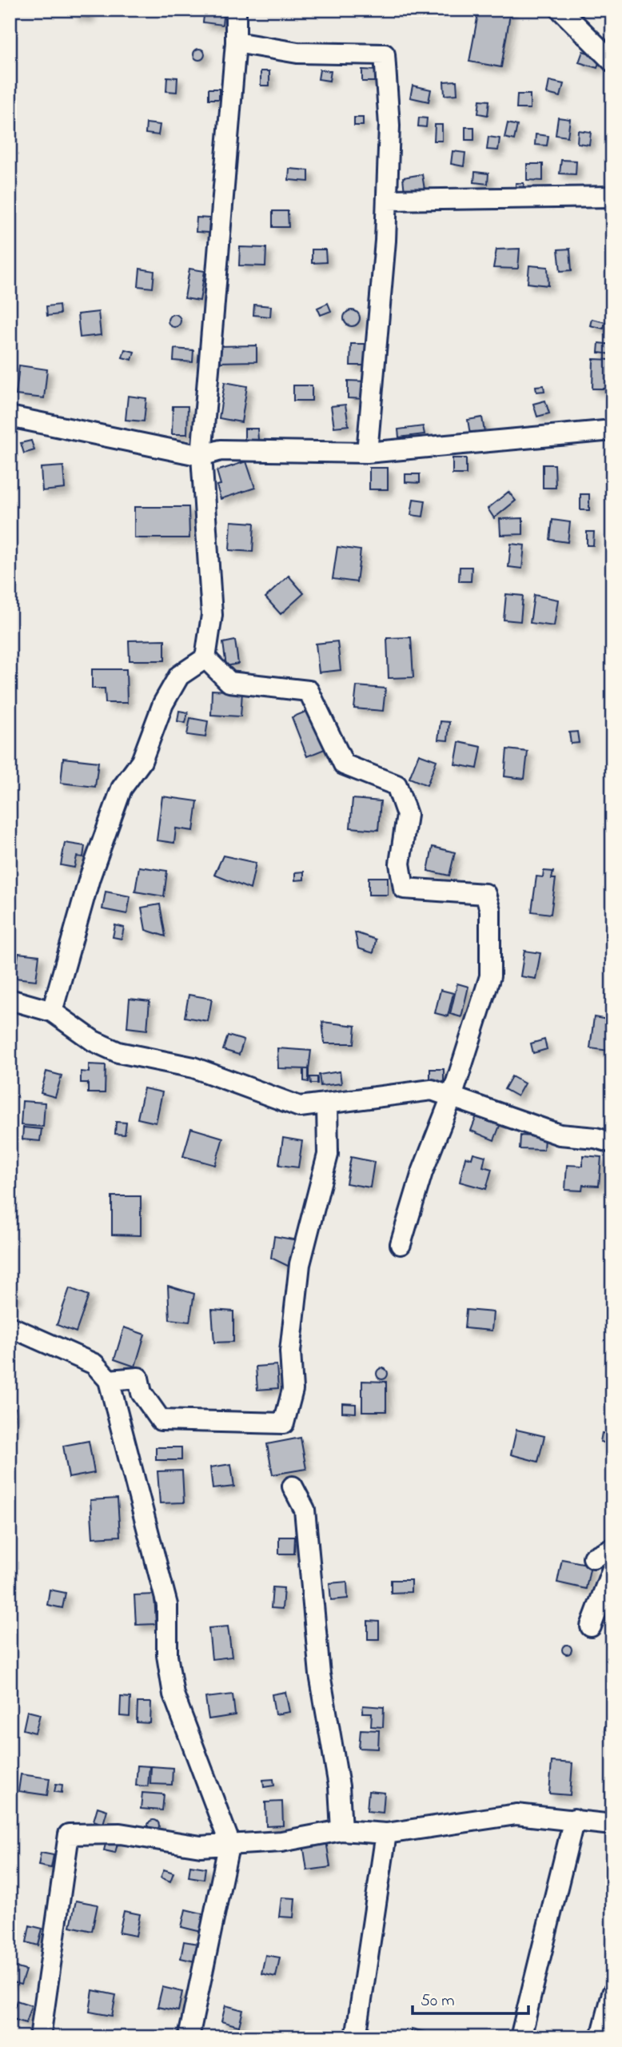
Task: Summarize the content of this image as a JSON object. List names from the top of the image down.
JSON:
{
  "scale_bar": "50 m"
}
